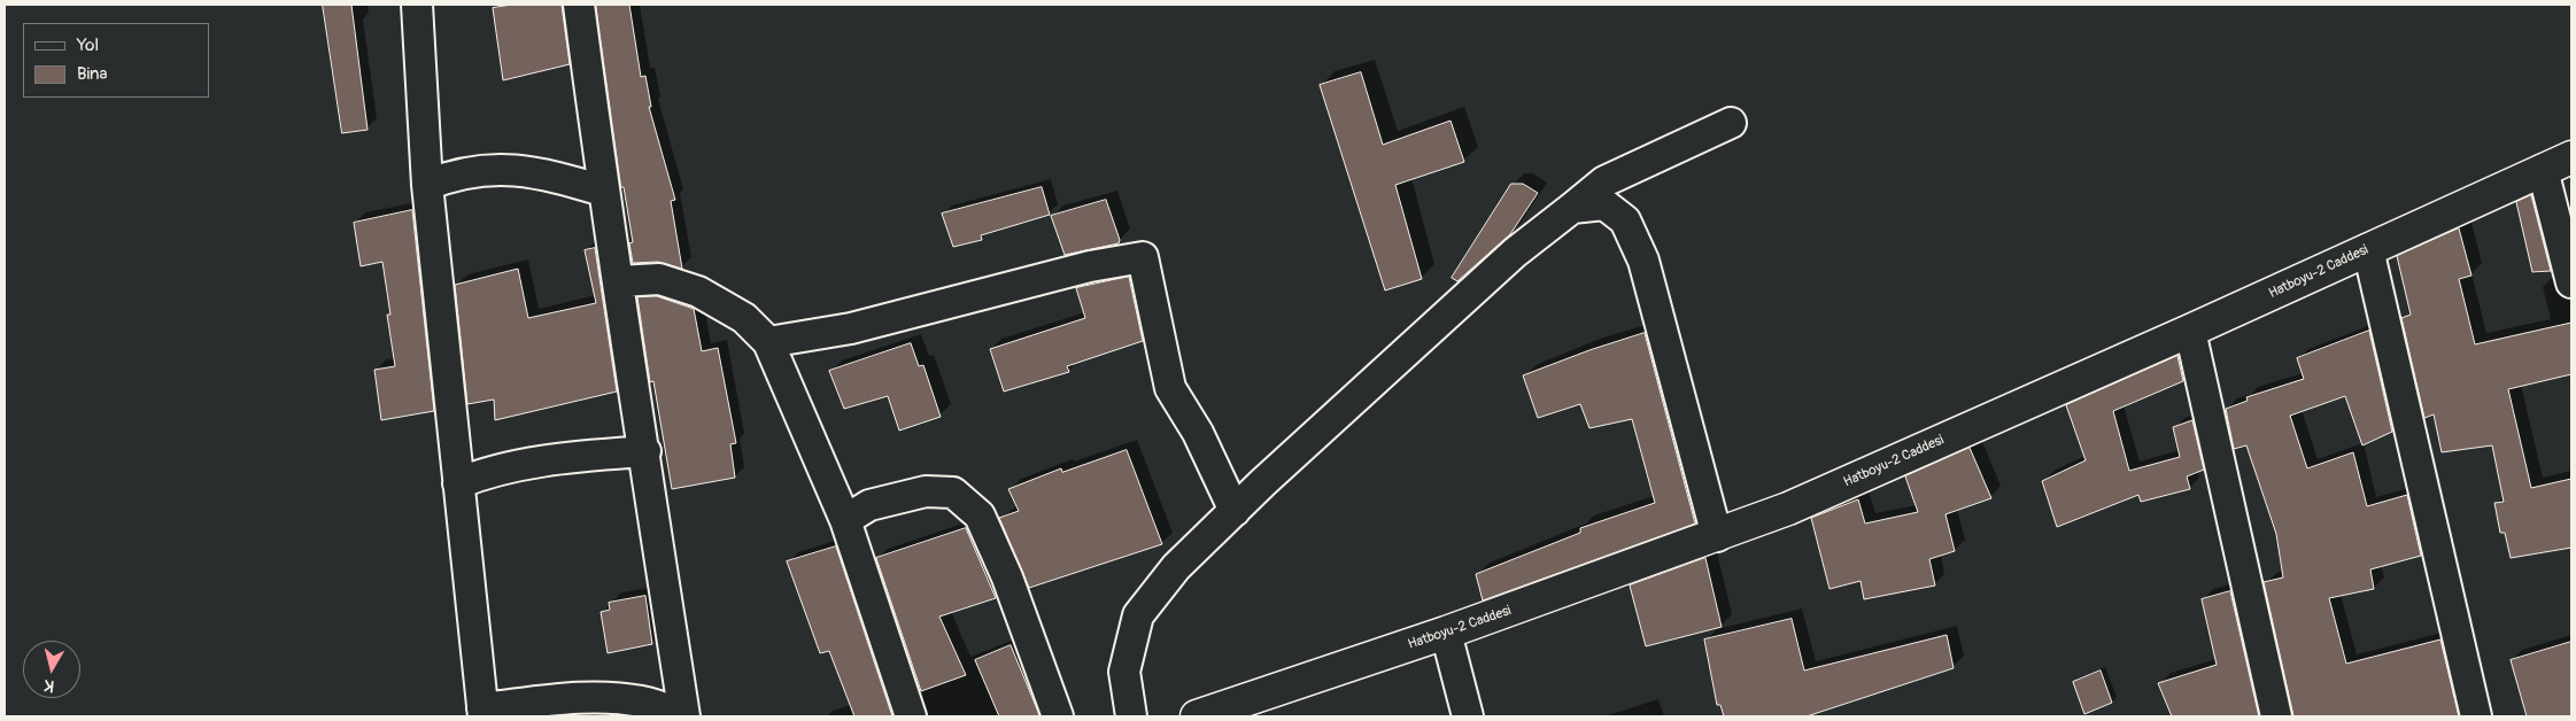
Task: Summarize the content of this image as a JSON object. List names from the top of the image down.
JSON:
{
  "streets": {
    "main road": ["Hatboyu-2 Caddesi"]
  },
  "legend": ["Yol", "Bina"],
  "north": "bottom"
}
